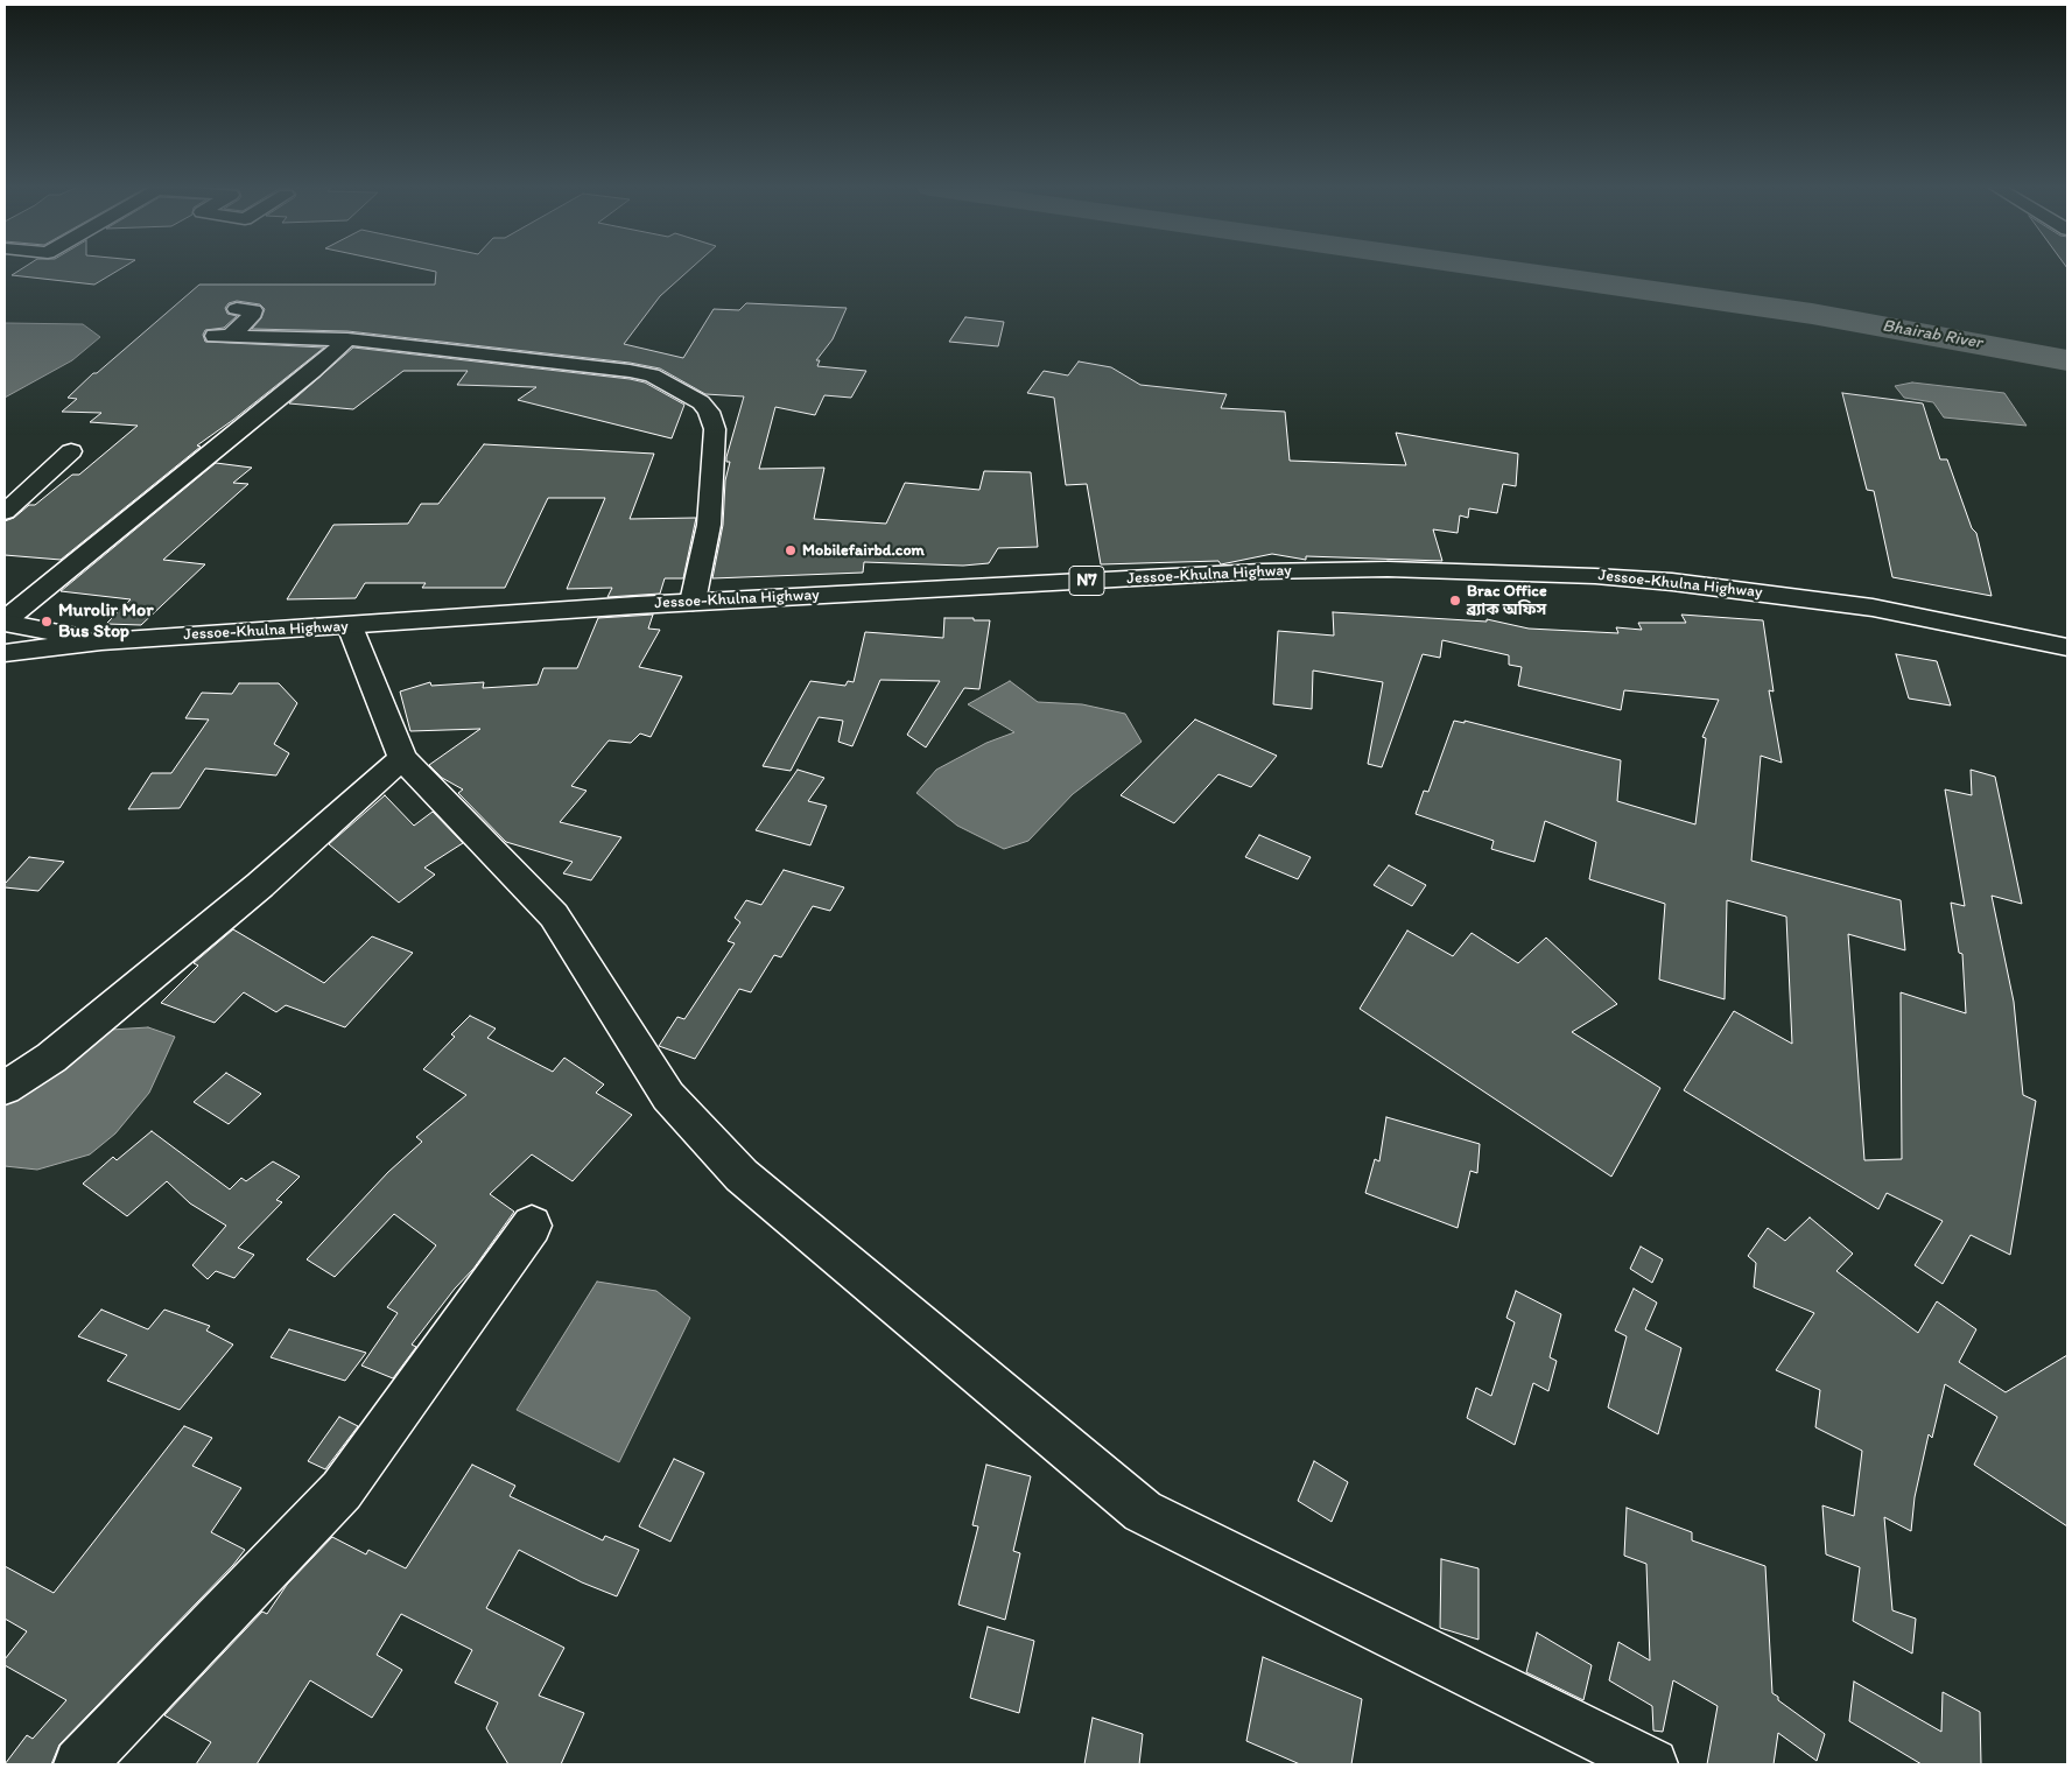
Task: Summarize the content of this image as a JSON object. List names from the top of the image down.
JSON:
{
  "streets": {
    "main road": ["Jessoe-Khulna Highway", "N7"]
  },
  "crossings": [
    ["Jessoe-Khulna Highway", "N7"]
  ],
  "water": ["Bhairab River"],
  "places": ["Mobilefairbd.com", "Brac Office ব্র্যাক অফিস", "Murolir Mor Bus Stop"]
}
